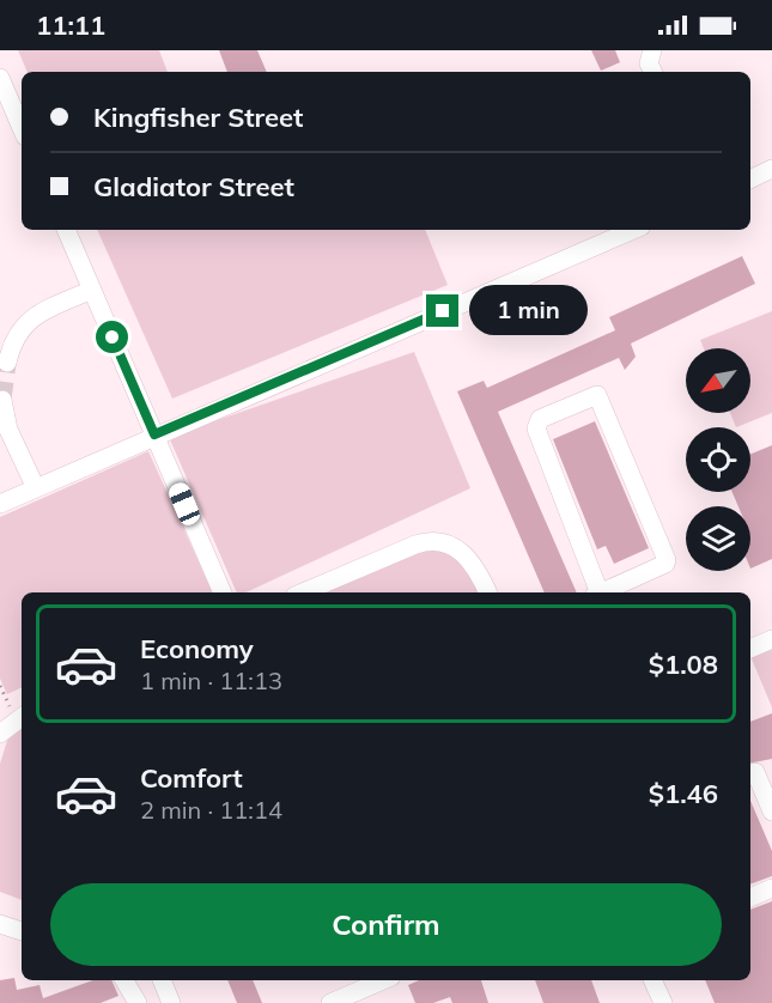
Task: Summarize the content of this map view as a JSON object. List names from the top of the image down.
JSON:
{
  "north": "bottom left",
  "page": {
    "status": "11:11",
    "banner": ["Kingfisher Street", "Gladiator Street"],
    "bubble": "1 min",
    "list": [
      {
        "name": "Economy",
        "note": "1 min · 11:13",
        "value": "$1.08"
      },
      {
        "name": "Comfort",
        "note": "2 min · 11:14",
        "value": "$1.46"
      }
    ],
    "buttons": "Confirm"
  }
}
